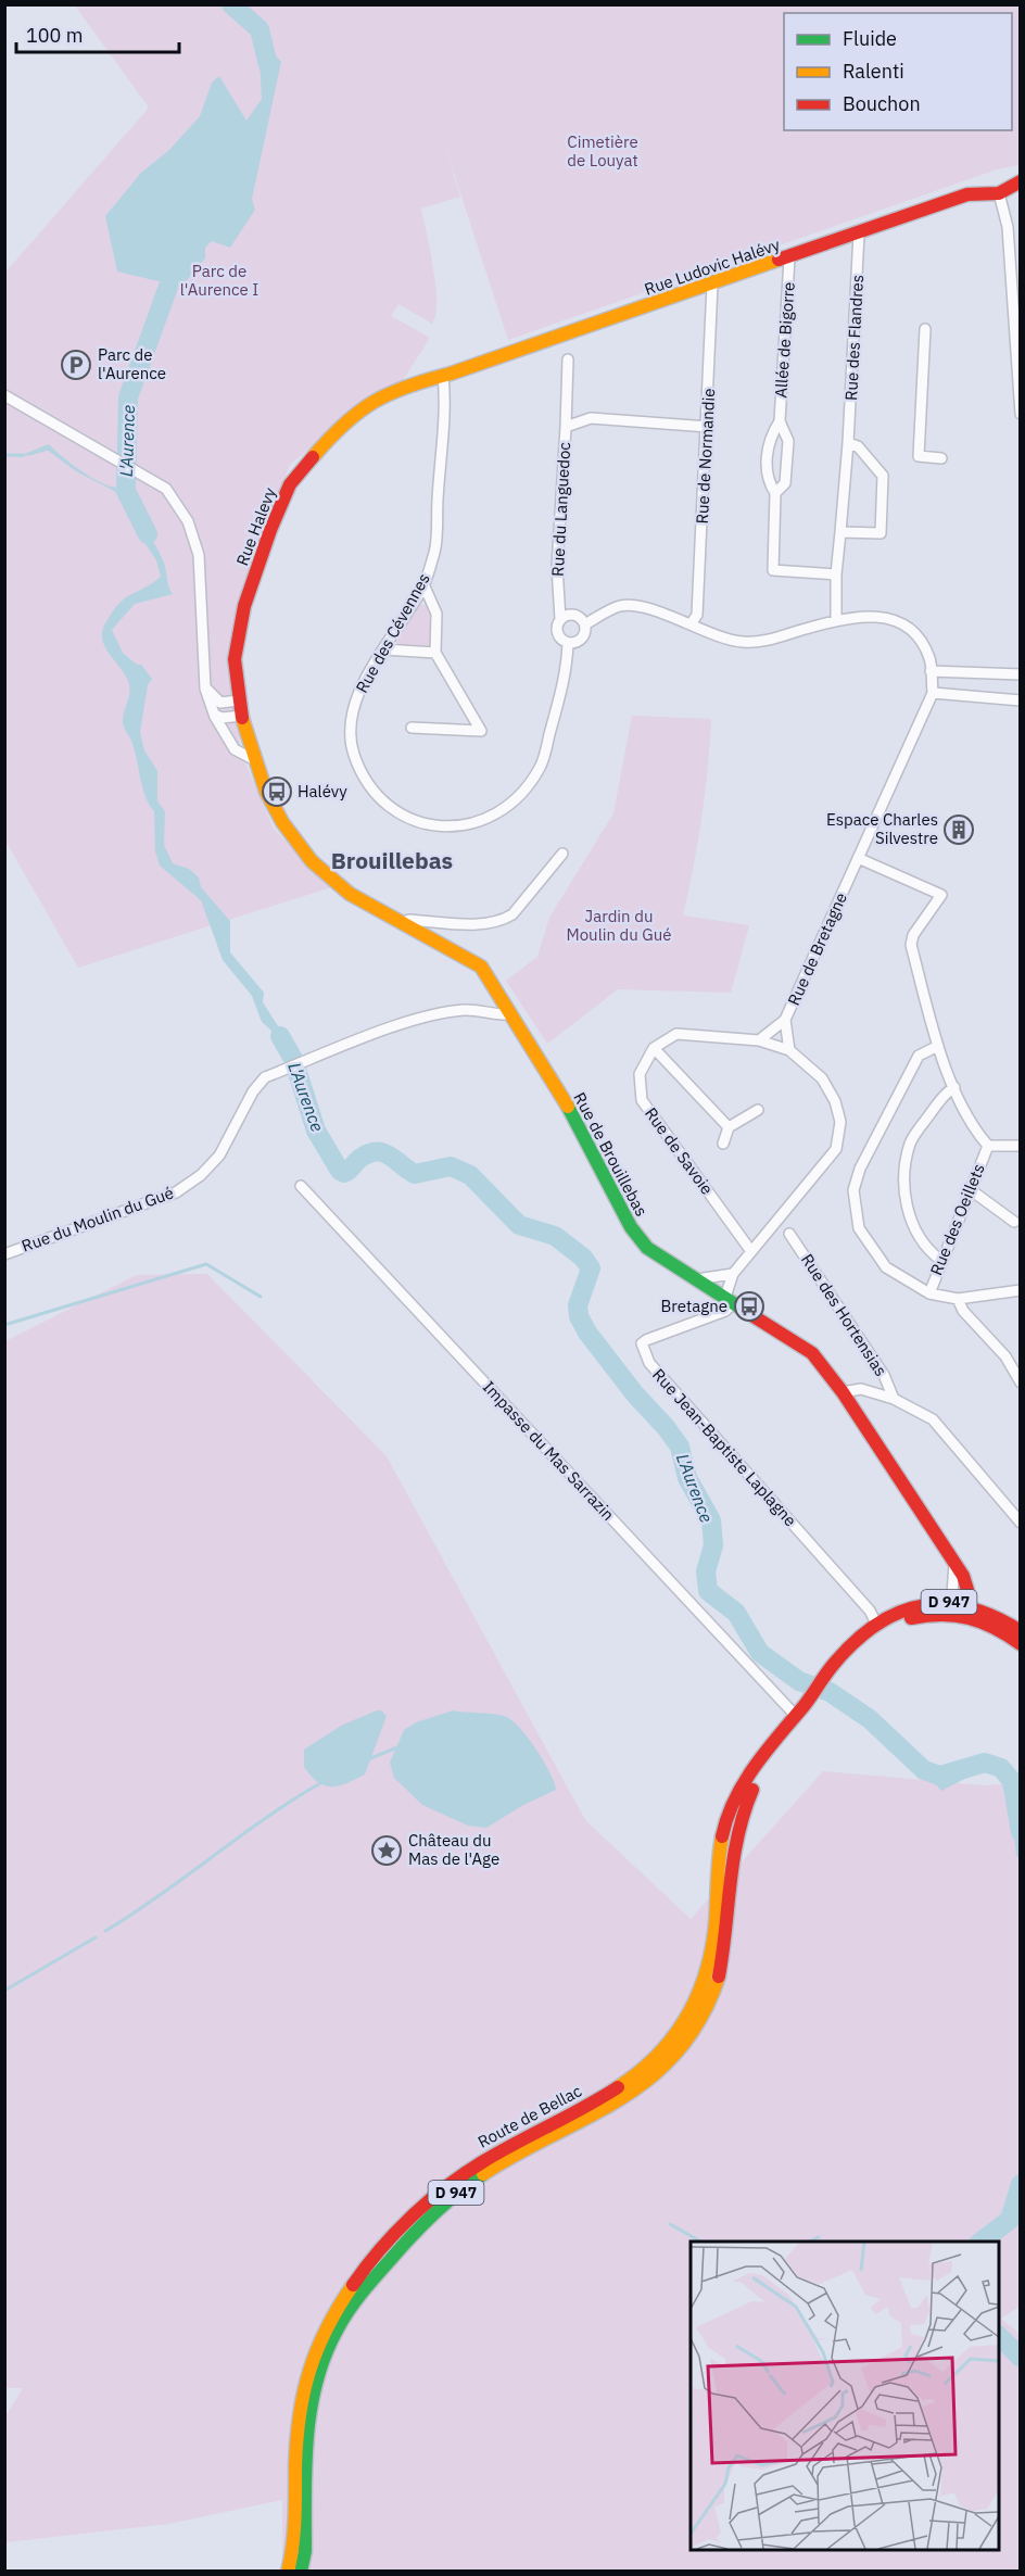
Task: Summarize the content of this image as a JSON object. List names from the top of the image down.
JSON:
{
  "streets": {
    "street": [
      "Rue Ludovic Halévy",
      "Rue des Flandres",
      "Allée de Bigorre",
      "Rue de Normandie",
      "Rue du Languedoc",
      "Rue Halevy",
      "Rue des Cévennes",
      "Rue de Bretagne",
      "Rue de Savoie",
      "Rue de Brouillebas",
      "Rue du Moulin du Gué",
      "Rue des Oeillets",
      "Rue des Hortensias",
      "Rue Jean-Baptiste Laplagne",
      "Impasse du Mas Sarrazin",
      "D 947",
      "Route de Bellac"
    ]
  },
  "crossings": [
    ["Rue Ludovic Halévy", "Rue des Flandres"],
    ["Rue Ludovic Halévy", "Allée de Bigorre"],
    ["Rue Ludovic Halévy", "Rue de Normandie"],
    ["Rue Ludovic Halévy", "Rue Halevy"],
    ["Rue Ludovic Halévy", "Rue des Cévennes"],
    ["Rue de Normandie", "Rue du Languedoc"],
    ["Rue du Languedoc", "Rue des Cévennes"],
    ["Rue Halevy", "Rue de Brouillebas"],
    ["Rue de Brouillebas", "Rue du Moulin du Gué"],
    ["Rue de Brouillebas", "Rue Jean-Baptiste Laplagne"],
    ["Rue de Brouillebas", "D 947"],
    ["Rue Jean-Baptiste Laplagne", "D 947"],
    ["Rue Jean-Baptiste Laplagne", "Route de Bellac"],
    ["Impasse du Mas Sarrazin", "Route de Bellac"],
    ["D 947", "Route de Bellac"]
  ],
  "districts": ["Brouillebas"],
  "water": ["L'Aurence"],
  "parks": ["Cimetière de Louyat", "Parc de l'Aurence I", "Jardin du Moulin du Gué"],
  "places": {
    "parking": ["Parc de l'Aurence"],
    "bus stop": ["Halévy", "Bretagne"],
    "building": ["Espace Charles Silvestre"],
    "place": ["Château du Mas de l'Age"]
  },
  "legend": ["Fluide", "Ralenti", "Bouchon"],
  "scale_bar": "100 m"
}
